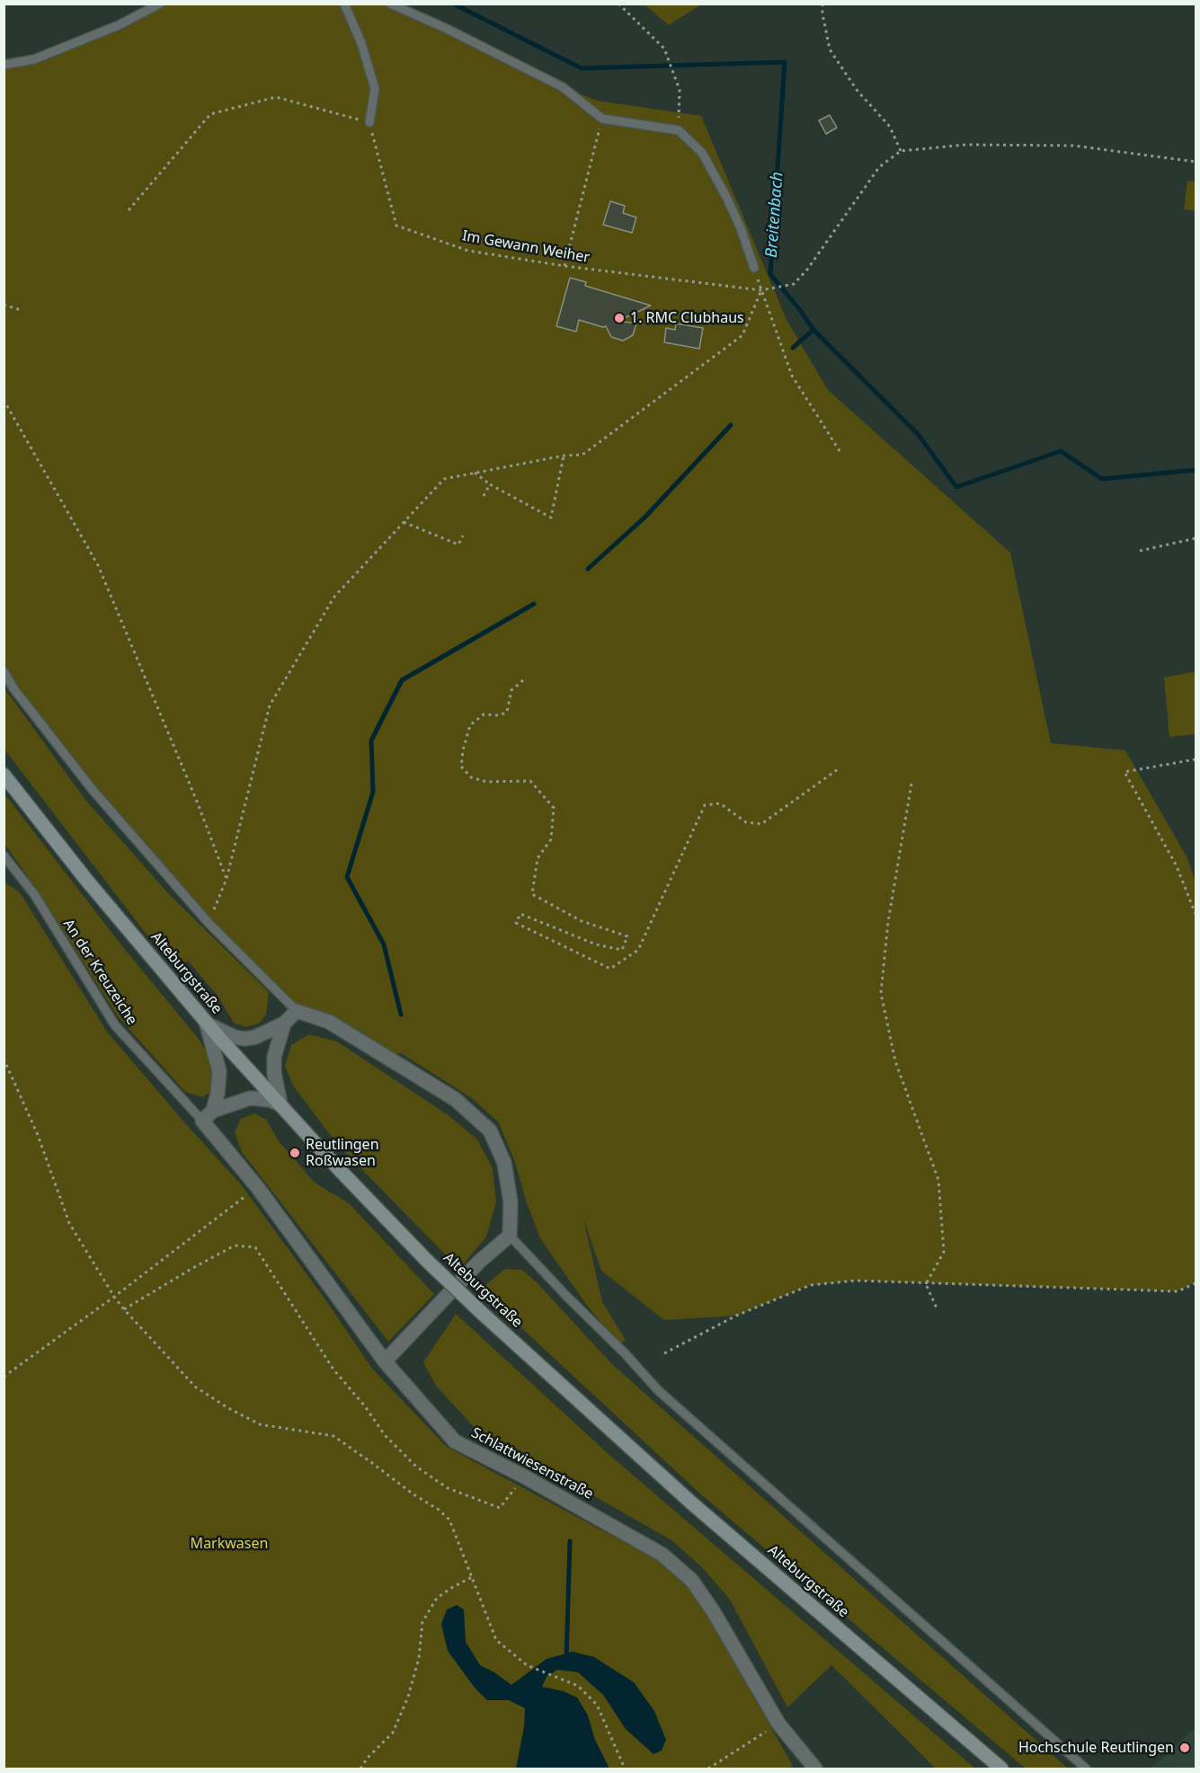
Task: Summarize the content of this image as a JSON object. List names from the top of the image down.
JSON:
{
  "streets": {
    "main road": ["Alteburgstraße"],
    "street": ["Schlattwiesenstraße"],
    "lane": ["An der Kreuzeiche"],
    "path": ["Im Gewann Weiher"]
  },
  "crossings": [
    ["An der Kreuzeiche", "Schlattwiesenstraße"]
  ],
  "water": ["Breitenbach"],
  "parks": ["Markwasen"],
  "places": ["1. RMC Clubhaus", "Reutlingen Roßwasen", "Hochschule Reutlingen"]
}
